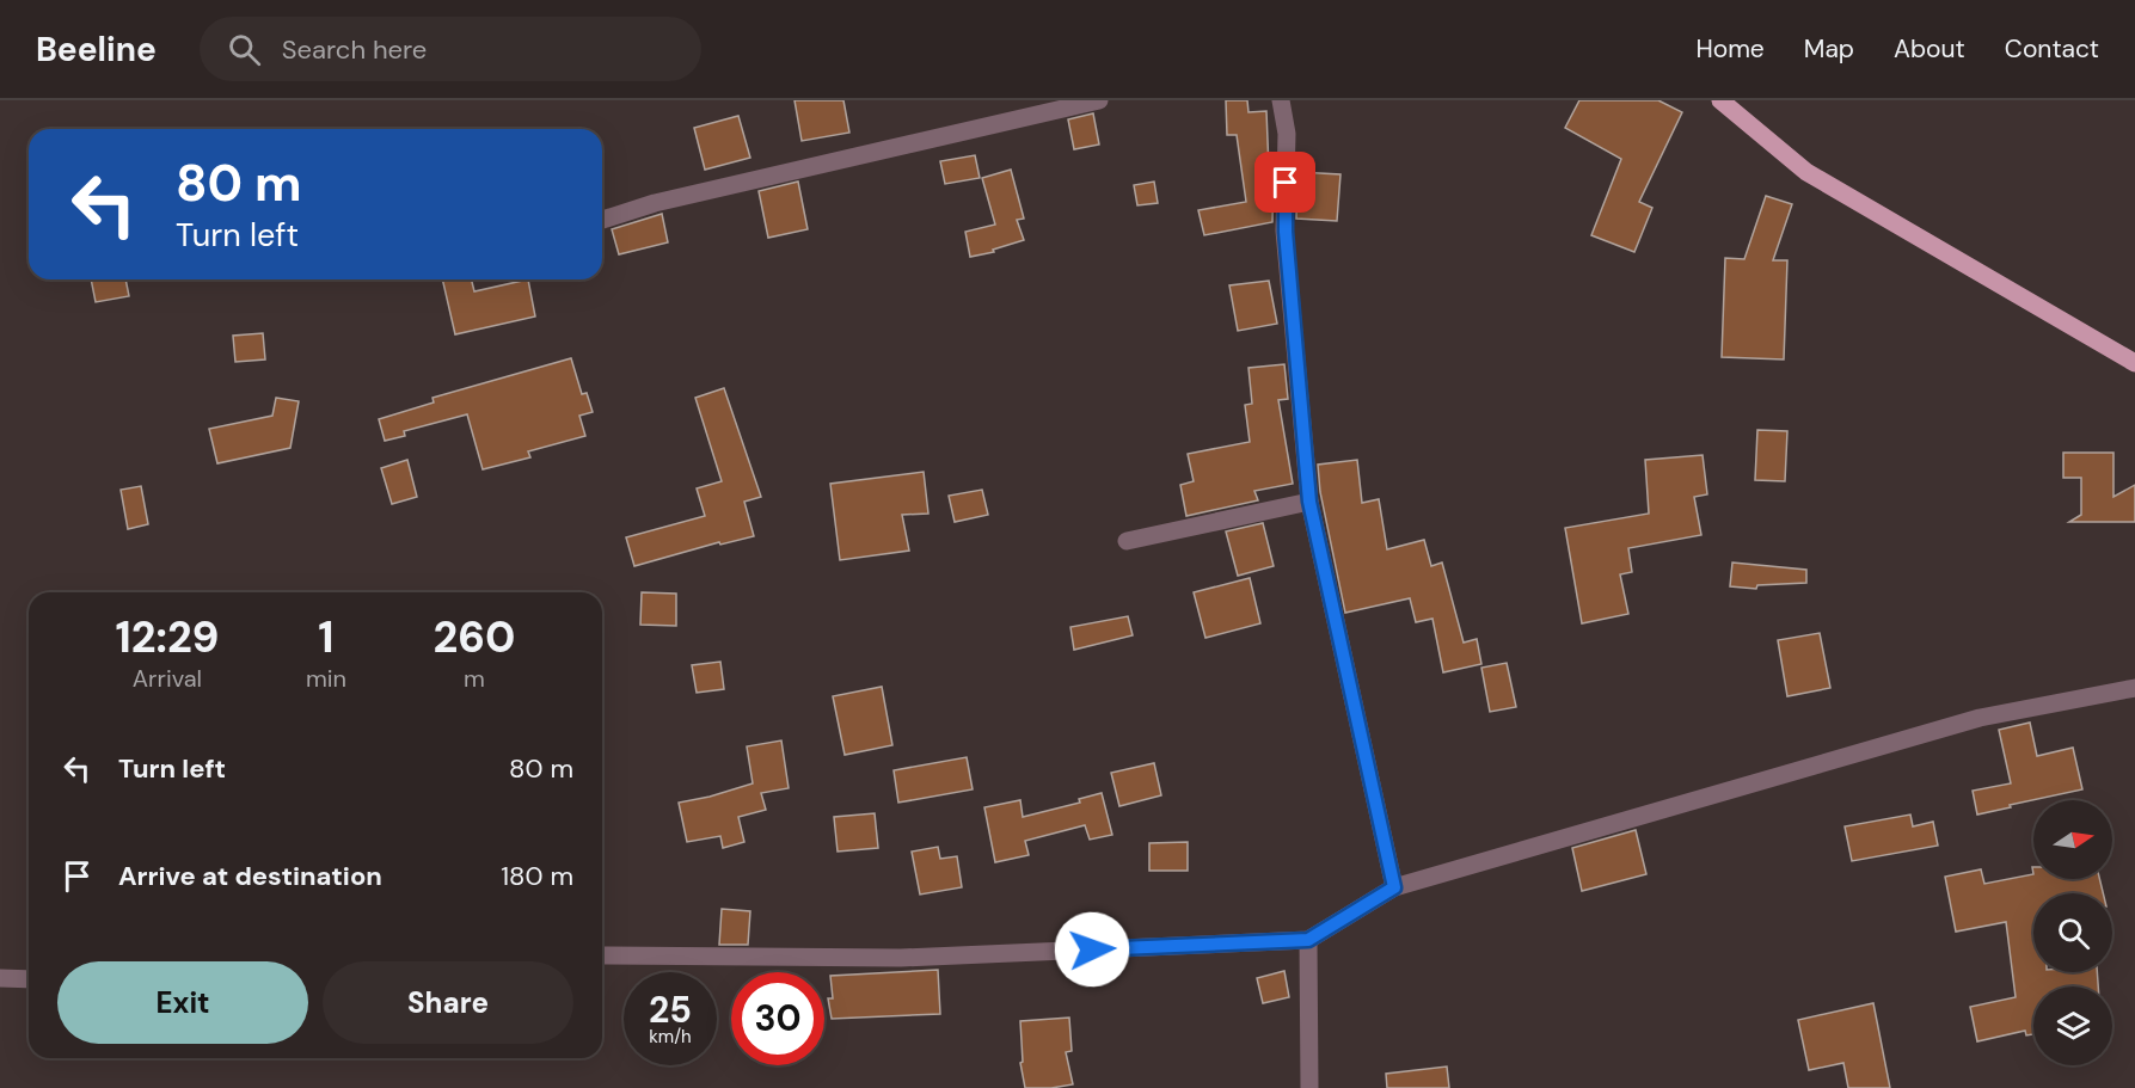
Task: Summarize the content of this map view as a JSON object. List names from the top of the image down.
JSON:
{
  "north": "right",
  "page": {
    "header": "Beeline",
    "search": "Search here",
    "nav": [
      "Home",
      "Map",
      "About",
      "Contact"
    ],
    "turn": ["80 m", "Turn left"],
    "eta": [
      "12:29",
      "Arrival",
      "1",
      "min",
      "260",
      "m"
    ],
    "list": [
      {
        "name": "Turn left",
        "value": "80 m"
      },
      {
        "name": "Arrive at destination",
        "value": "180 m"
      }
    ],
    "buttons": ["Exit", "Share"],
    "speed": "25 km/h",
    "limit": "30"
  }
}
